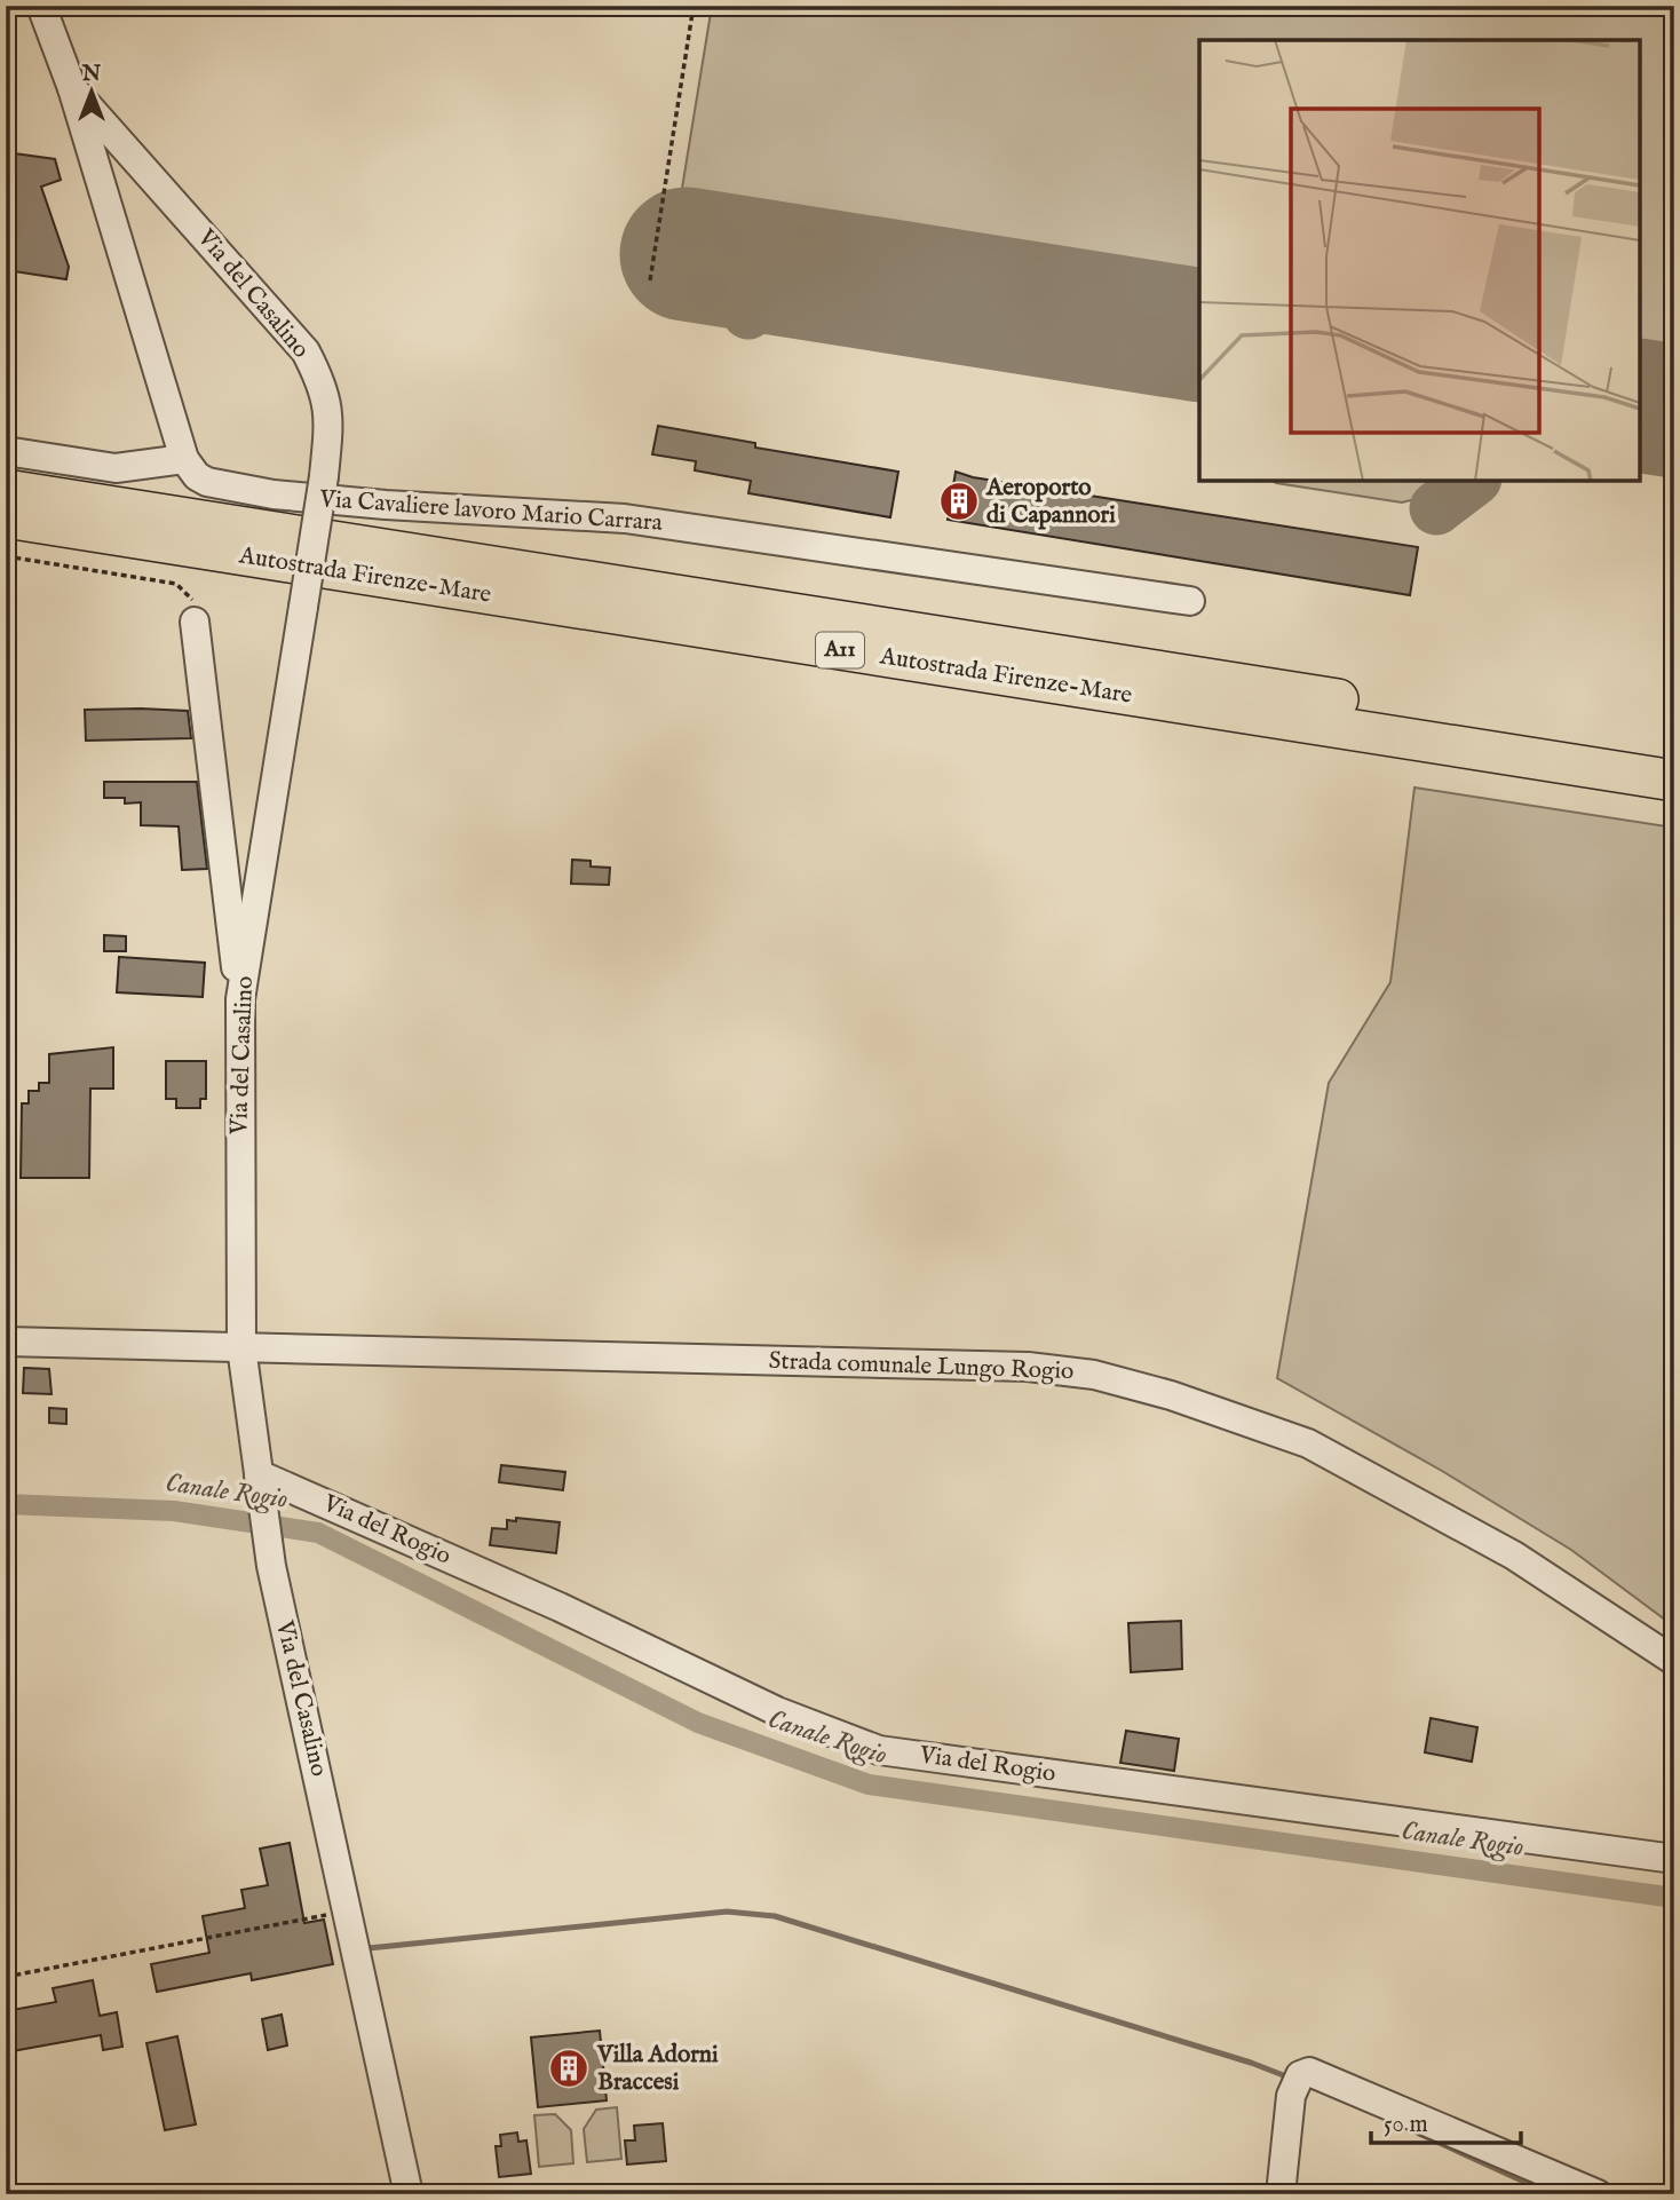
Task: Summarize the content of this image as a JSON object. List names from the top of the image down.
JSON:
{
  "streets": {
    "highway": ["Autostrada Firenze-Mare", "A11"],
    "street": [
      "Via del Casalino",
      "Via Cavaliere lavoro Mario Carrara",
      "Strada comunale Lungo Rogio",
      "Via del Rogio"
    ]
  },
  "crossings": [
    ["Via del Casalino", "Strada comunale Lungo Rogio"],
    ["Via del Casalino", "Via del Rogio"]
  ],
  "water": ["Canale Rogio"],
  "places": {
    "building": ["Aeroporto di Capannori", "Villa Adorni Braccesi"]
  },
  "scale_bar": "50 m",
  "north": "top"
}
